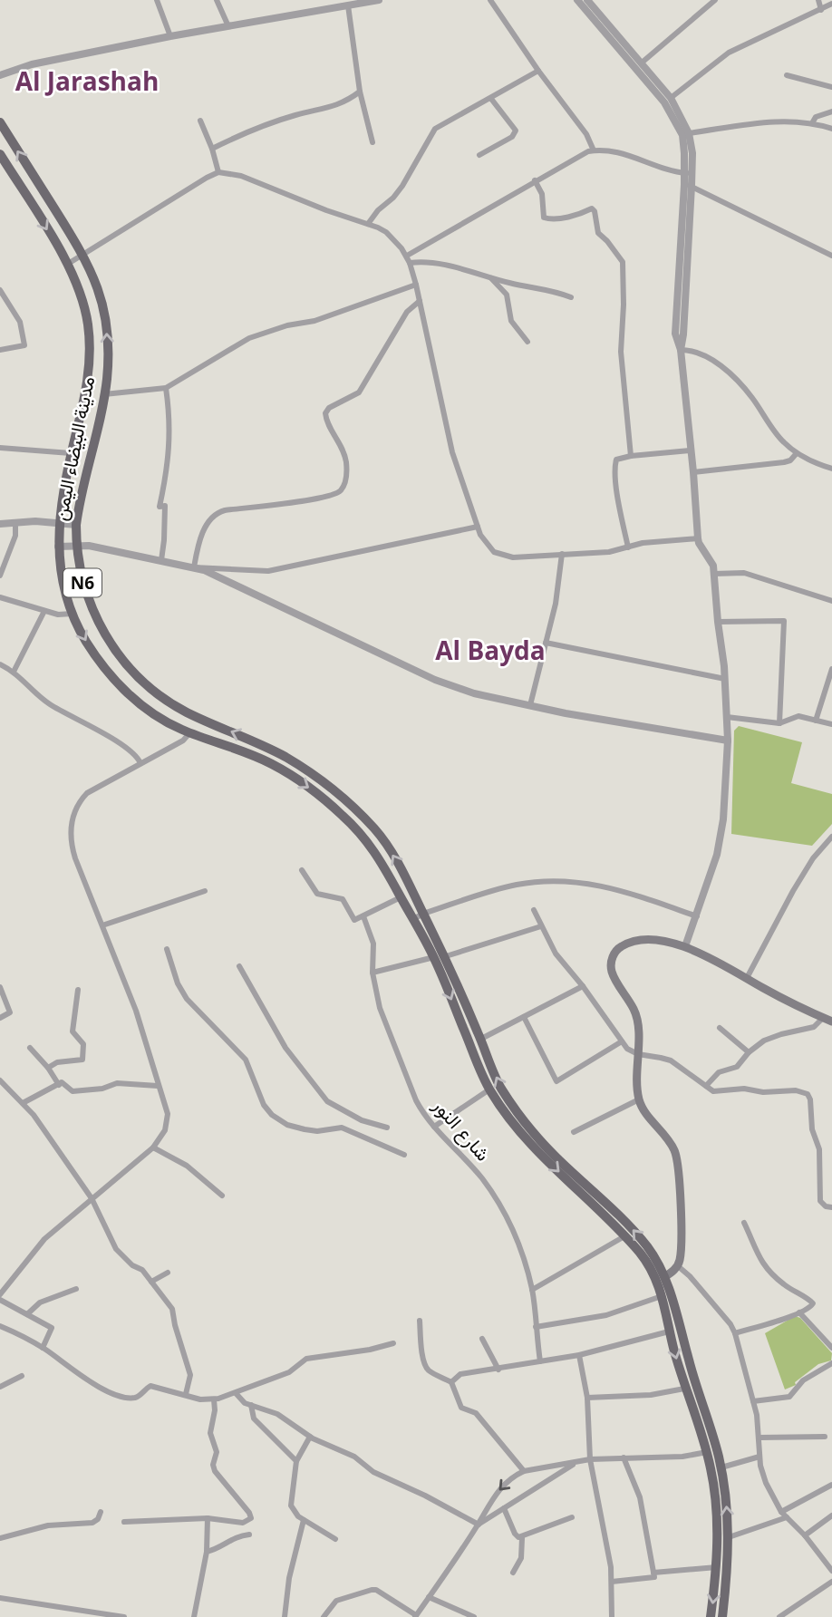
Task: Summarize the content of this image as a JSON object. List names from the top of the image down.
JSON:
{
  "streets": {
    "main road": ["مدينة البيضاء اليمن", "N6"],
    "street": ["شارع النور"]
  },
  "districts": ["Al Jarashah", "Al Bayda"]
}
